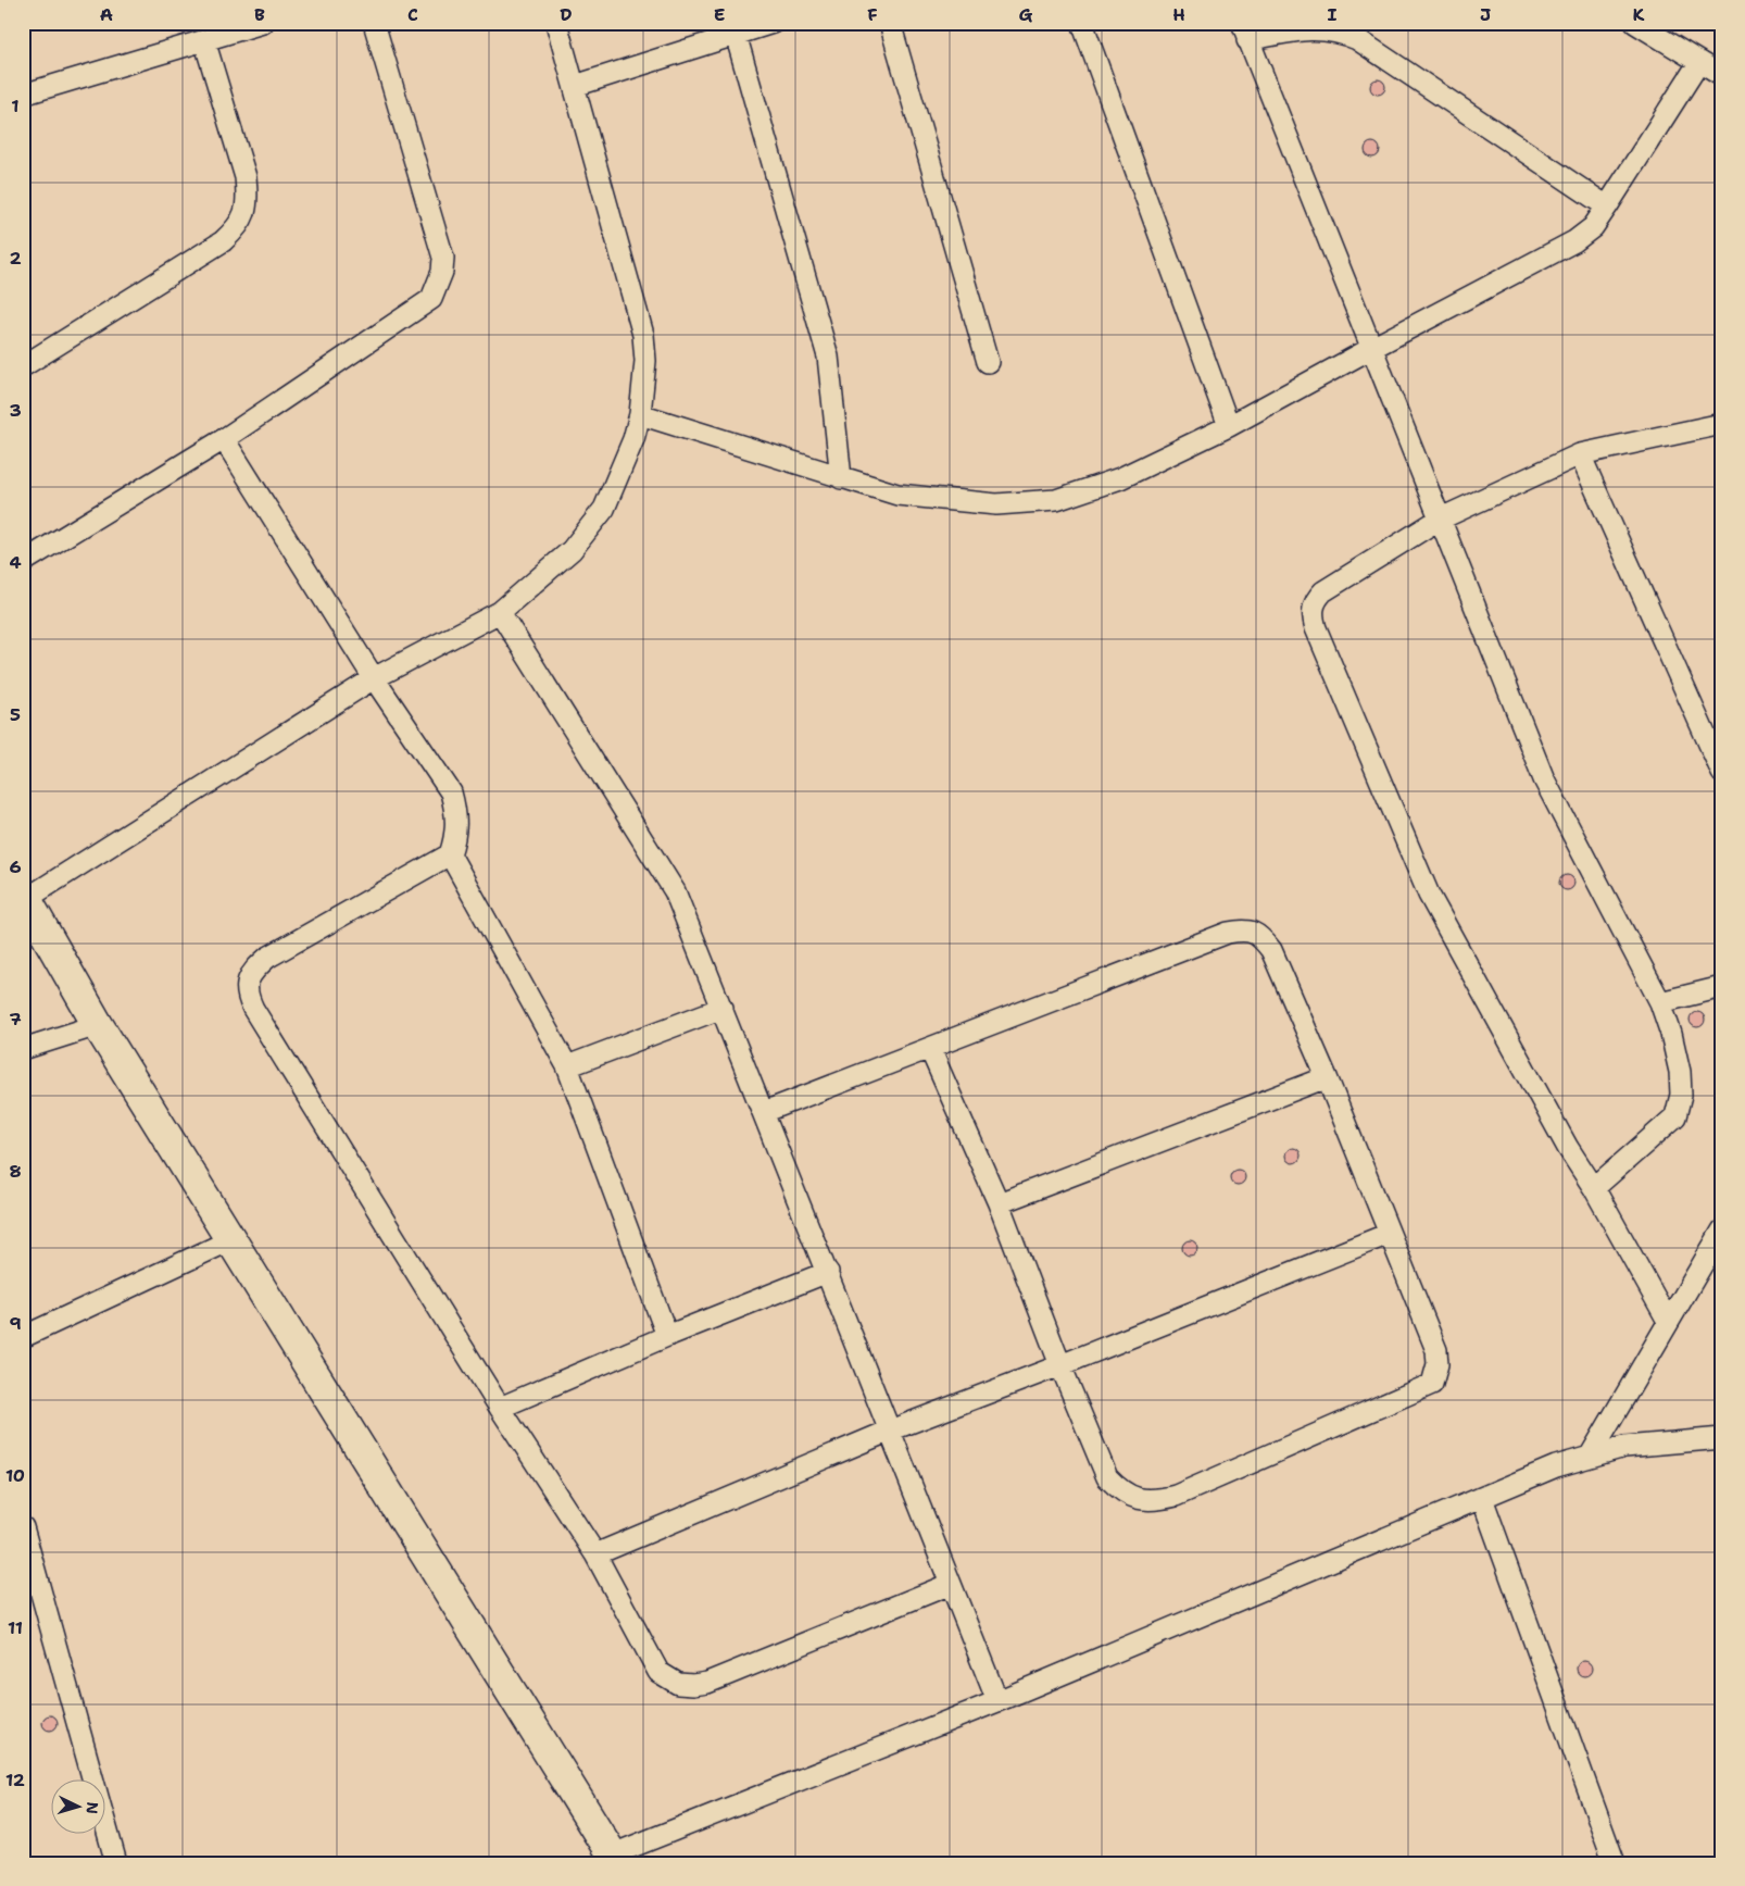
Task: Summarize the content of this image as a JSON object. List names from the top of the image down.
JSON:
{
  "north": "right",
  "grid": {
    "columns": [
      "A",
      "B",
      "C",
      "D",
      "E",
      "F",
      "G",
      "H",
      "I",
      "J",
      "K"
    ],
    "rows": [
      "1",
      "2",
      "3",
      "4",
      "5",
      "6",
      "7",
      "8",
      "9",
      "10",
      "11",
      "12"
    ]
  }
}
